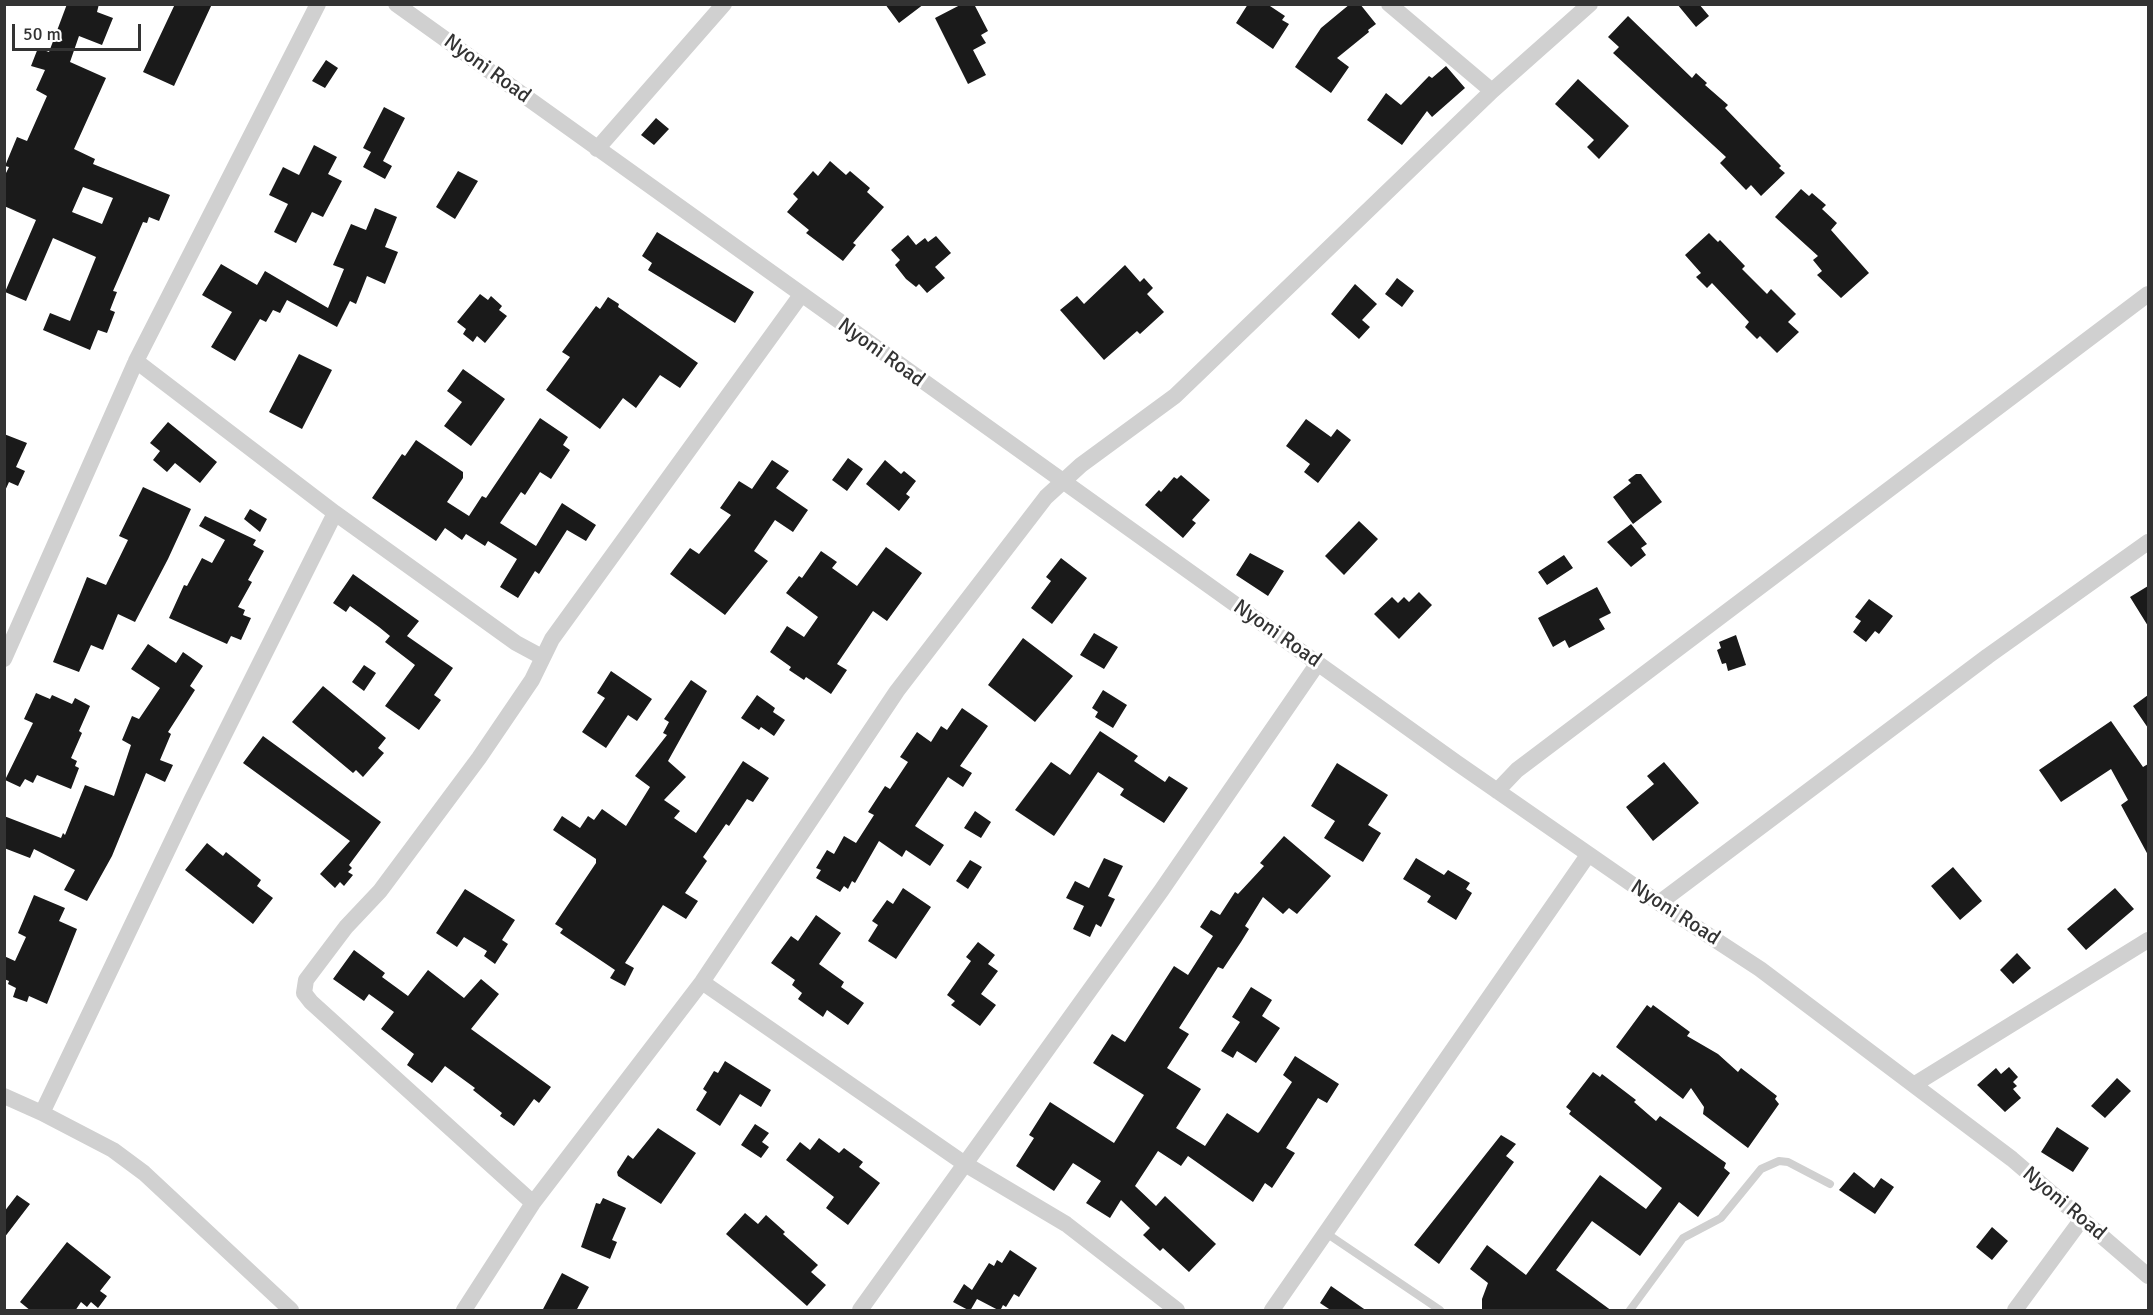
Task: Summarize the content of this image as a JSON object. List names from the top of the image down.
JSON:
{
  "streets": {
    "street": ["Nyoni Road"]
  },
  "scale_bar": "50 m"
}
